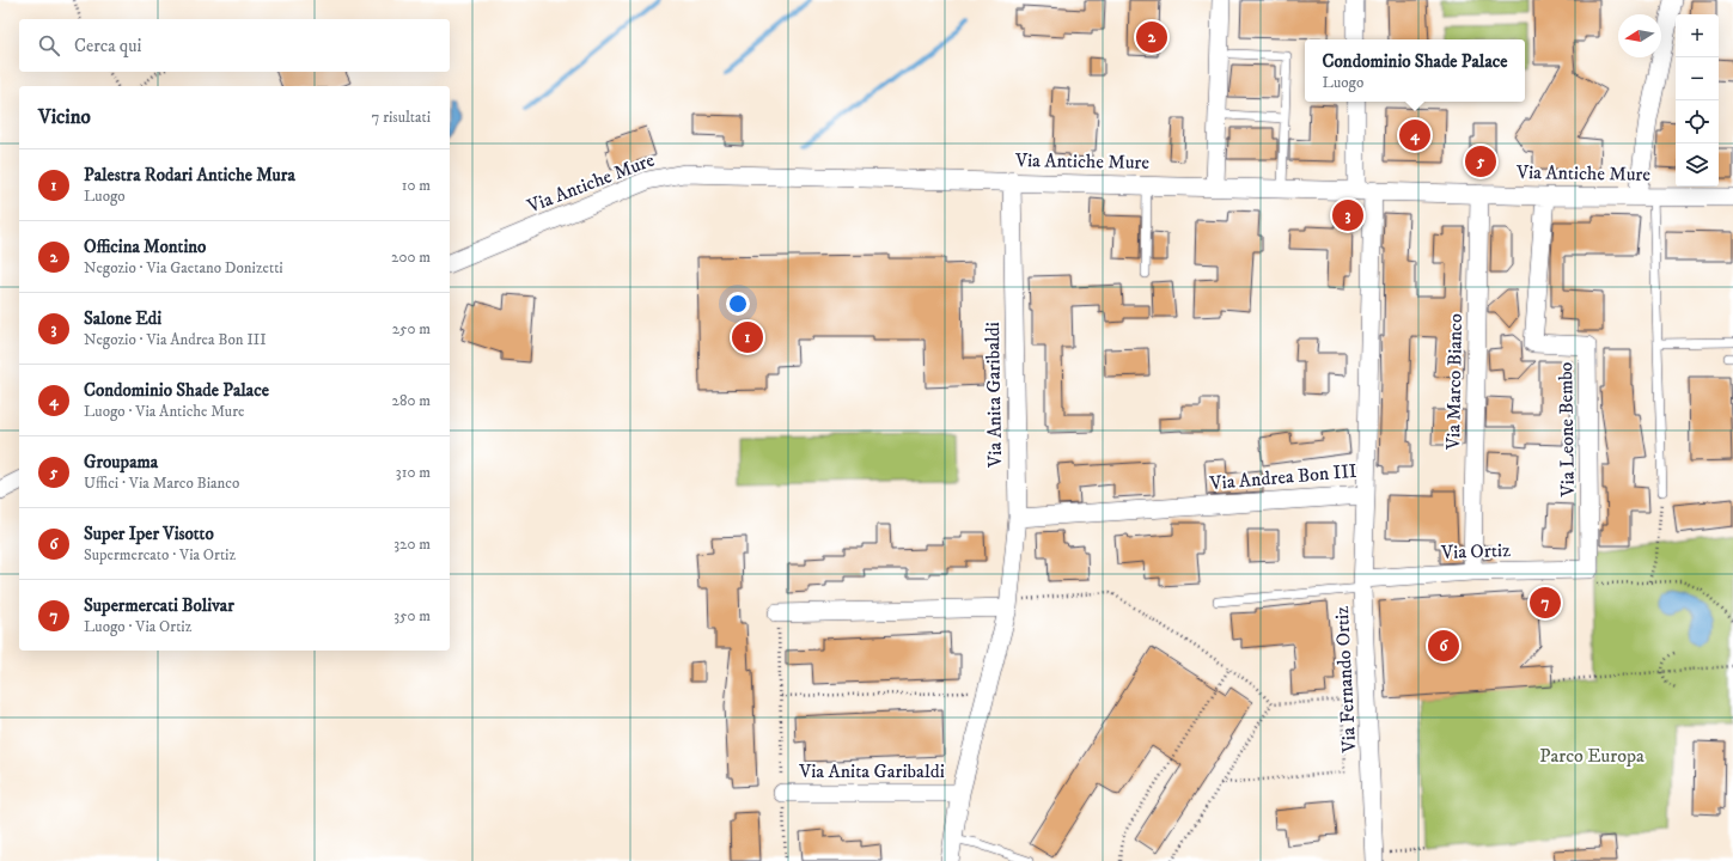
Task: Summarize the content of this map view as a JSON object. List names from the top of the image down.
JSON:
{
  "streets": {
    "street": [
      "Via Antiche Mure",
      "Via Marco Bianco",
      "Via Anita Garibaldi",
      "Via Leone Bembo",
      "Via Andrea Bon III",
      "Via Ortiz",
      "Via Fernando Ortiz"
    ]
  },
  "crossings": [
    ["Via Antiche Mure", "Via Marco Bianco"],
    ["Via Antiche Mure", "Via Anita Garibaldi"],
    ["Via Antiche Mure", "Via Leone Bembo"],
    ["Via Antiche Mure", "Via Andrea Bon III"],
    ["Via Marco Bianco", "Via Ortiz"],
    ["Via Anita Garibaldi", "Via Andrea Bon III"],
    ["Via Leone Bembo", "Via Ortiz"],
    ["Via Andrea Bon III", "Via Fernando Ortiz"],
    ["Via Ortiz", "Via Fernando Ortiz"]
  ],
  "parks": ["Parco Europa"],
  "north": "left",
  "page": {
    "map_buttons": ["+", "−"],
    "pins": [
      "2",
      "4",
      "5",
      "3",
      "1",
      "7",
      "6"
    ],
    "search": "Cerca qui",
    "popup": ["Condominio Shade Palace", "Luogo"],
    "heading": ["Vicino", "7 risultati"],
    "list": [
      {
        "mark": "1",
        "name": "Palestra Rodari Antiche Mura",
        "note": "Luogo",
        "value": "10 m"
      },
      {
        "mark": "2",
        "name": "Officina Montino",
        "note": "Negozio · Via Gaetano Donizetti",
        "value": "200 m"
      },
      {
        "mark": "3",
        "name": "Salone Edi",
        "note": "Negozio · Via Andrea Bon III",
        "value": "250 m"
      },
      {
        "mark": "4",
        "name": "Condominio Shade Palace",
        "note": "Luogo · Via Antiche Mure",
        "value": "280 m"
      },
      {
        "mark": "5",
        "name": "Groupama",
        "note": "Uffici · Via Marco Bianco",
        "value": "310 m"
      },
      {
        "mark": "6",
        "name": "Super Iper Visotto",
        "note": "Supermercato · Via Ortiz",
        "value": "320 m"
      },
      {
        "mark": "7",
        "name": "Supermercati Bolivar",
        "note": "Luogo · Via Ortiz",
        "value": "350 m"
      }
    ]
  }
}
